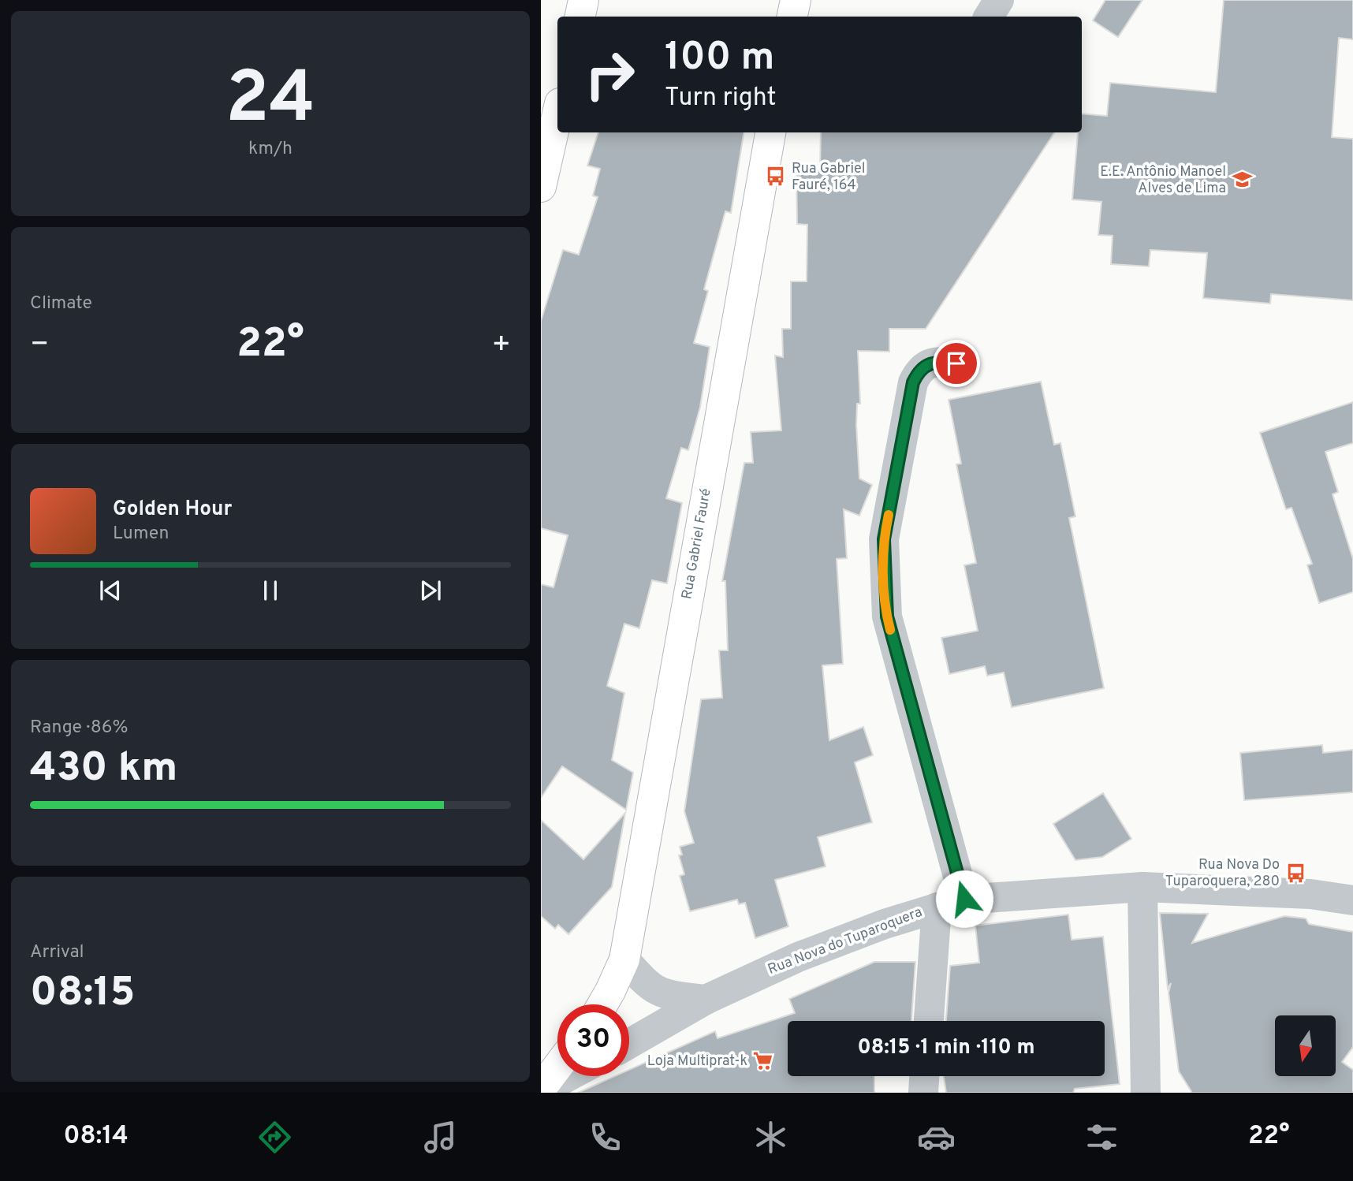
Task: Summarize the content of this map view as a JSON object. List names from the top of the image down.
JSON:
{
  "streets": {
    "main road": ["Rua Gabriel Fauré"],
    "street": ["Rua Nova do Tuparoquera"]
  },
  "places": {
    "bus stop": ["Rua Gabriel Fauré, 164", "Rua Nova Do Tuparoquera, 280"],
    "school or university": ["E.E. Antônio Manoel Alves de Lima"],
    "supermarket": ["Loja Multiprat-k"]
  },
  "north": "bottom",
  "page": {
    "tile": [
      ["24", "km/h"],
      "Climate",
      ["Range · 86%", "430 km"],
      ["Arrival", "08:15"]
    ],
    "turn": ["100 m", "Turn right"],
    "heat": ["−", "22°", "+"],
    "song": ["Golden Hour", "Lumen"],
    "limit": "30",
    "trip": "08:15 · 1 min · 110 m",
    "tabs": ["08:14", "22°"]
  }
}
